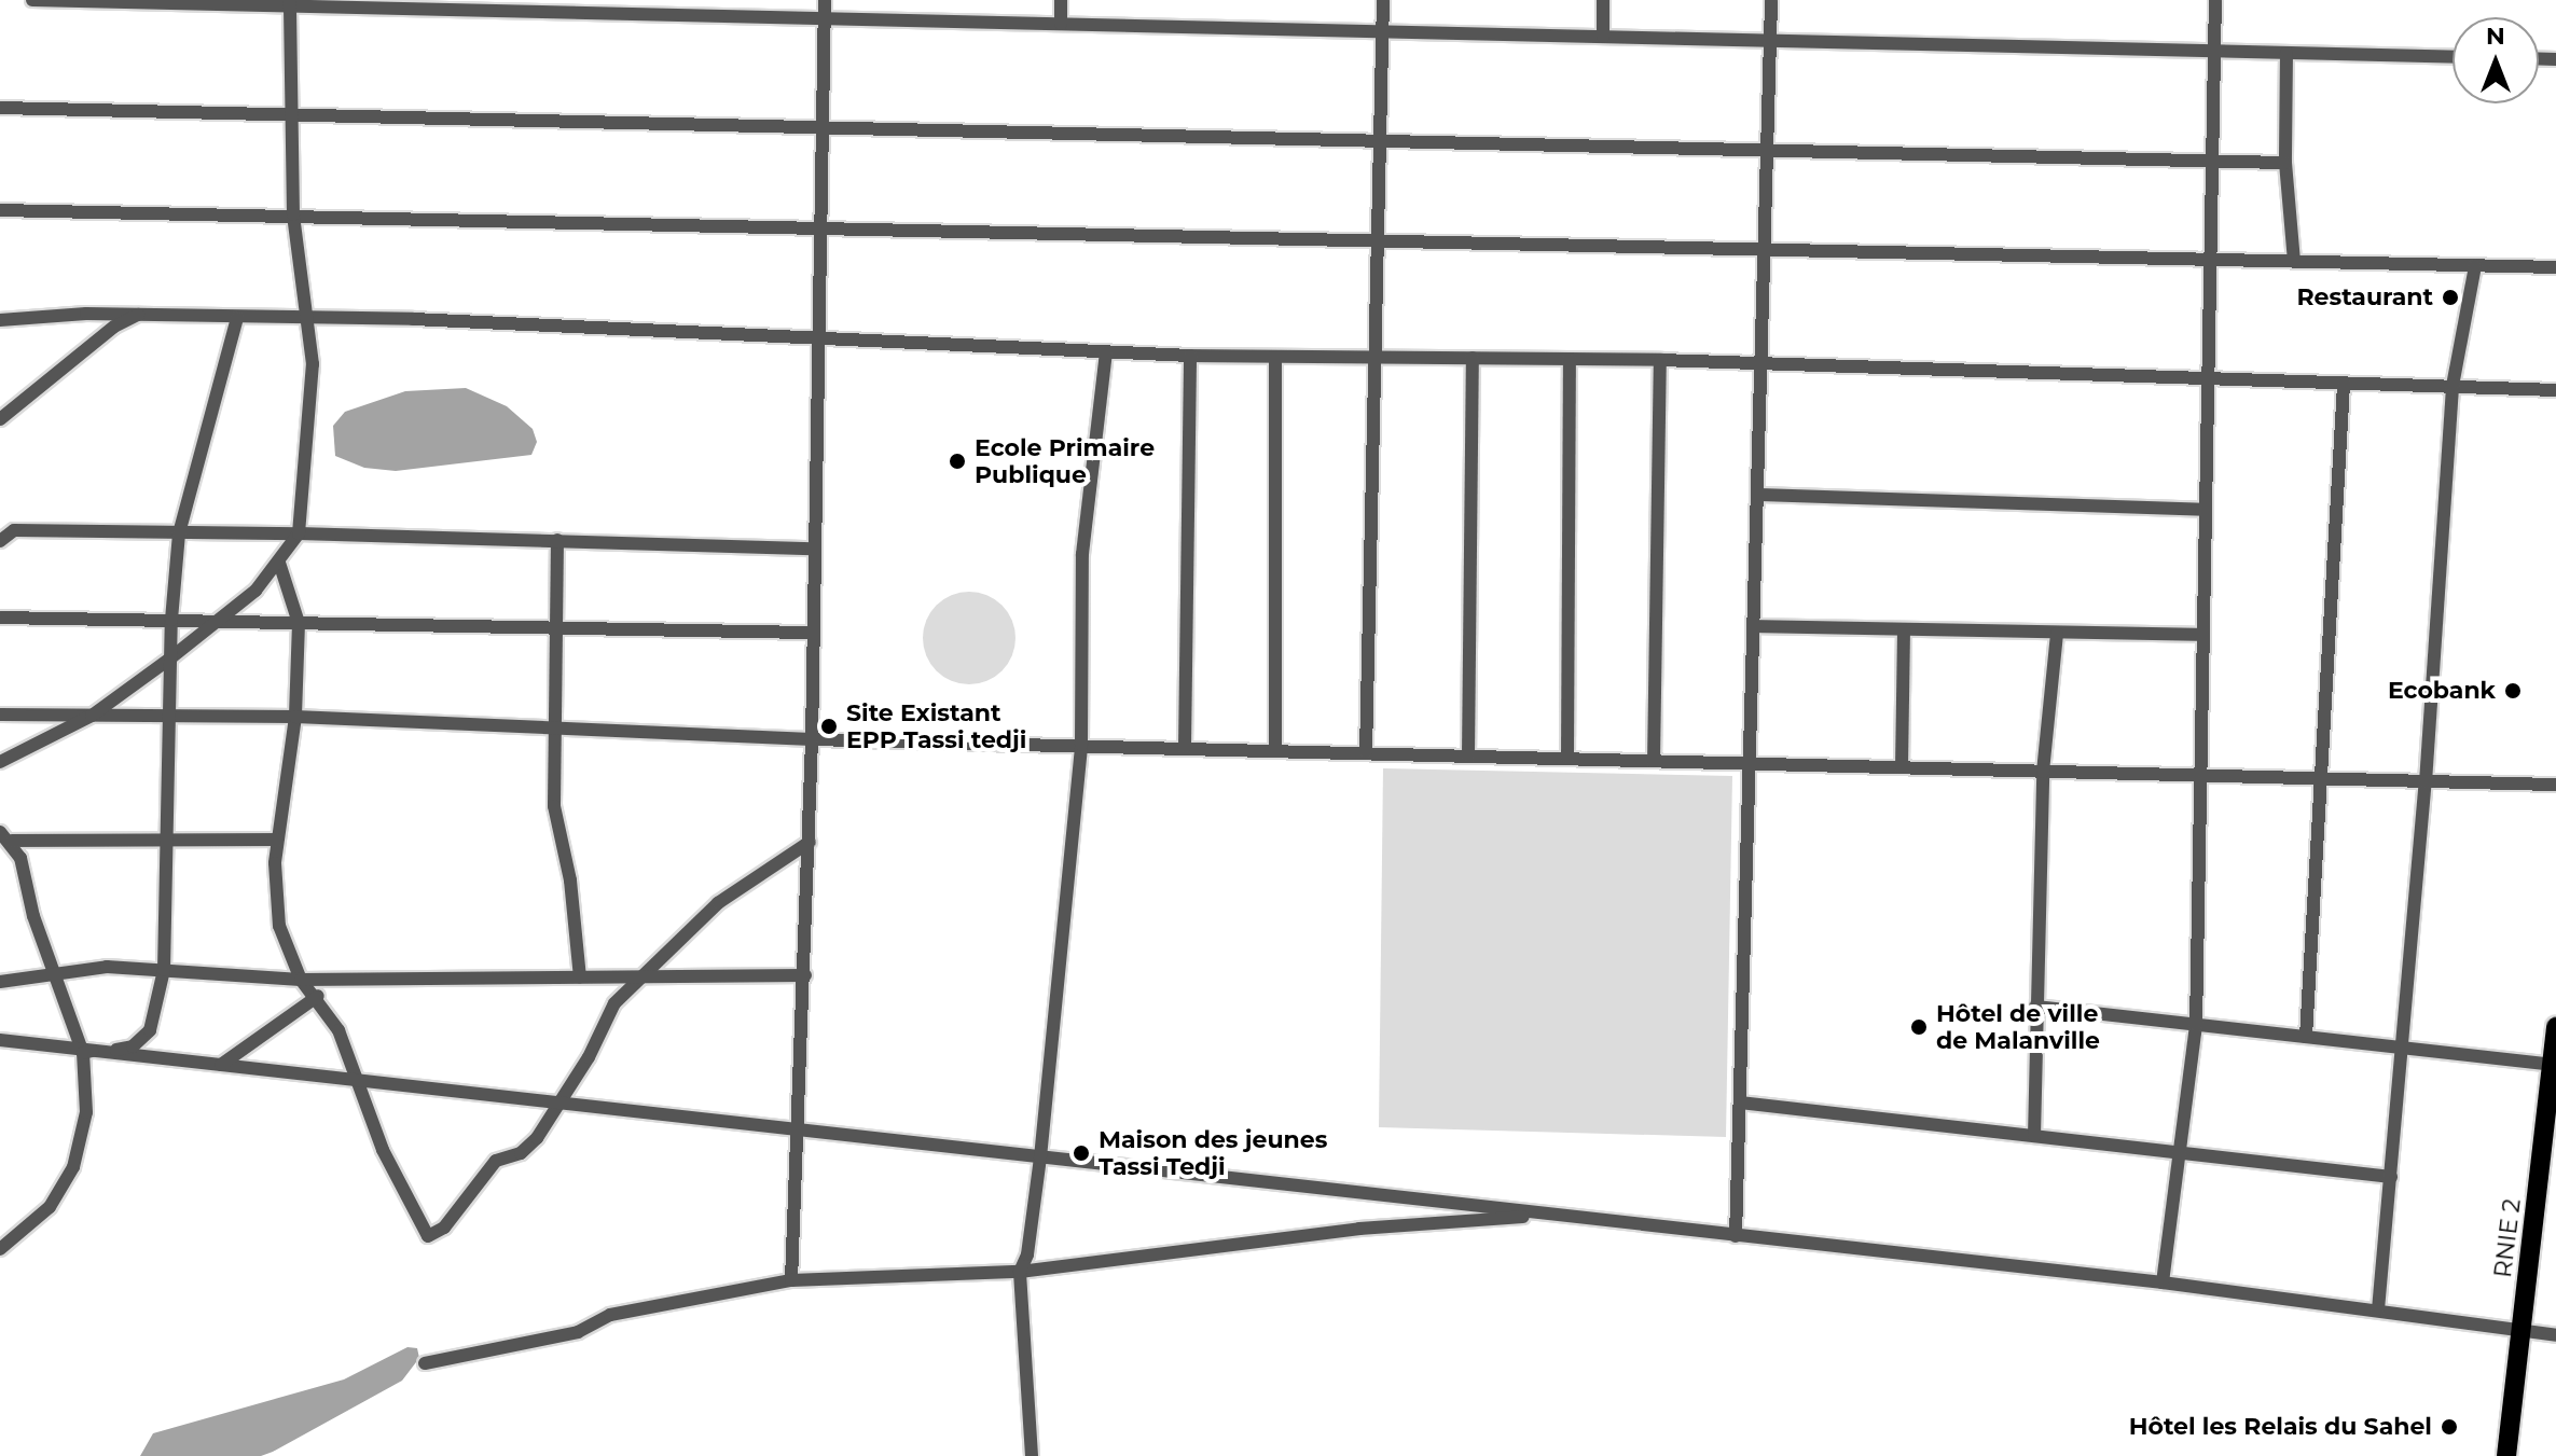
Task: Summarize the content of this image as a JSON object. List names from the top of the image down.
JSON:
{
  "streets": {
    "main road": ["RNIE 2"]
  },
  "places": [
    "Restaurant",
    "Ecole Primaire Publique",
    "Ecobank",
    "Site Existant EPP Tassi tedji",
    "Hôtel de ville de Malanville",
    "Maison des jeunes Tassi Tedji",
    "Hôtel les Relais du Sahel"
  ],
  "north": "top"
}
